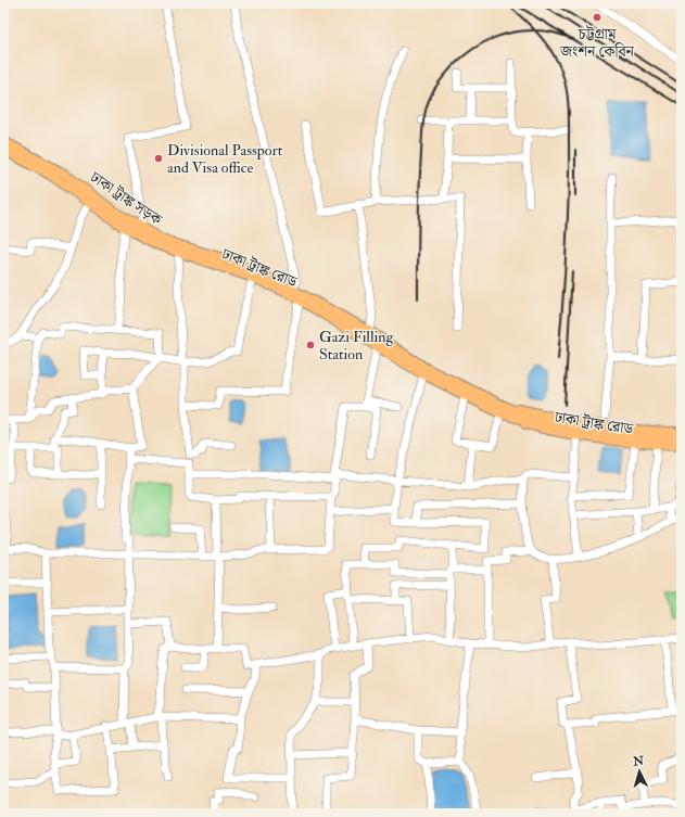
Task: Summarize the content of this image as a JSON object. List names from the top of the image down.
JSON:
{
  "streets": {
    "main road": ["ঢাকা ট্রাঙ্ক সড়ক", "ঢাকা ট্রাঙ্ক রোড"]
  },
  "crossings": [
    ["ঢাকা ট্রাঙ্ক সড়ক", "ঢাকা ট্রাঙ্ক রোড"]
  ],
  "places": ["চট্টগ্রাম জংশন কেবিন", "Divisional Passport and Visa office", "Gazi Filling Station"],
  "north": "top"
}
